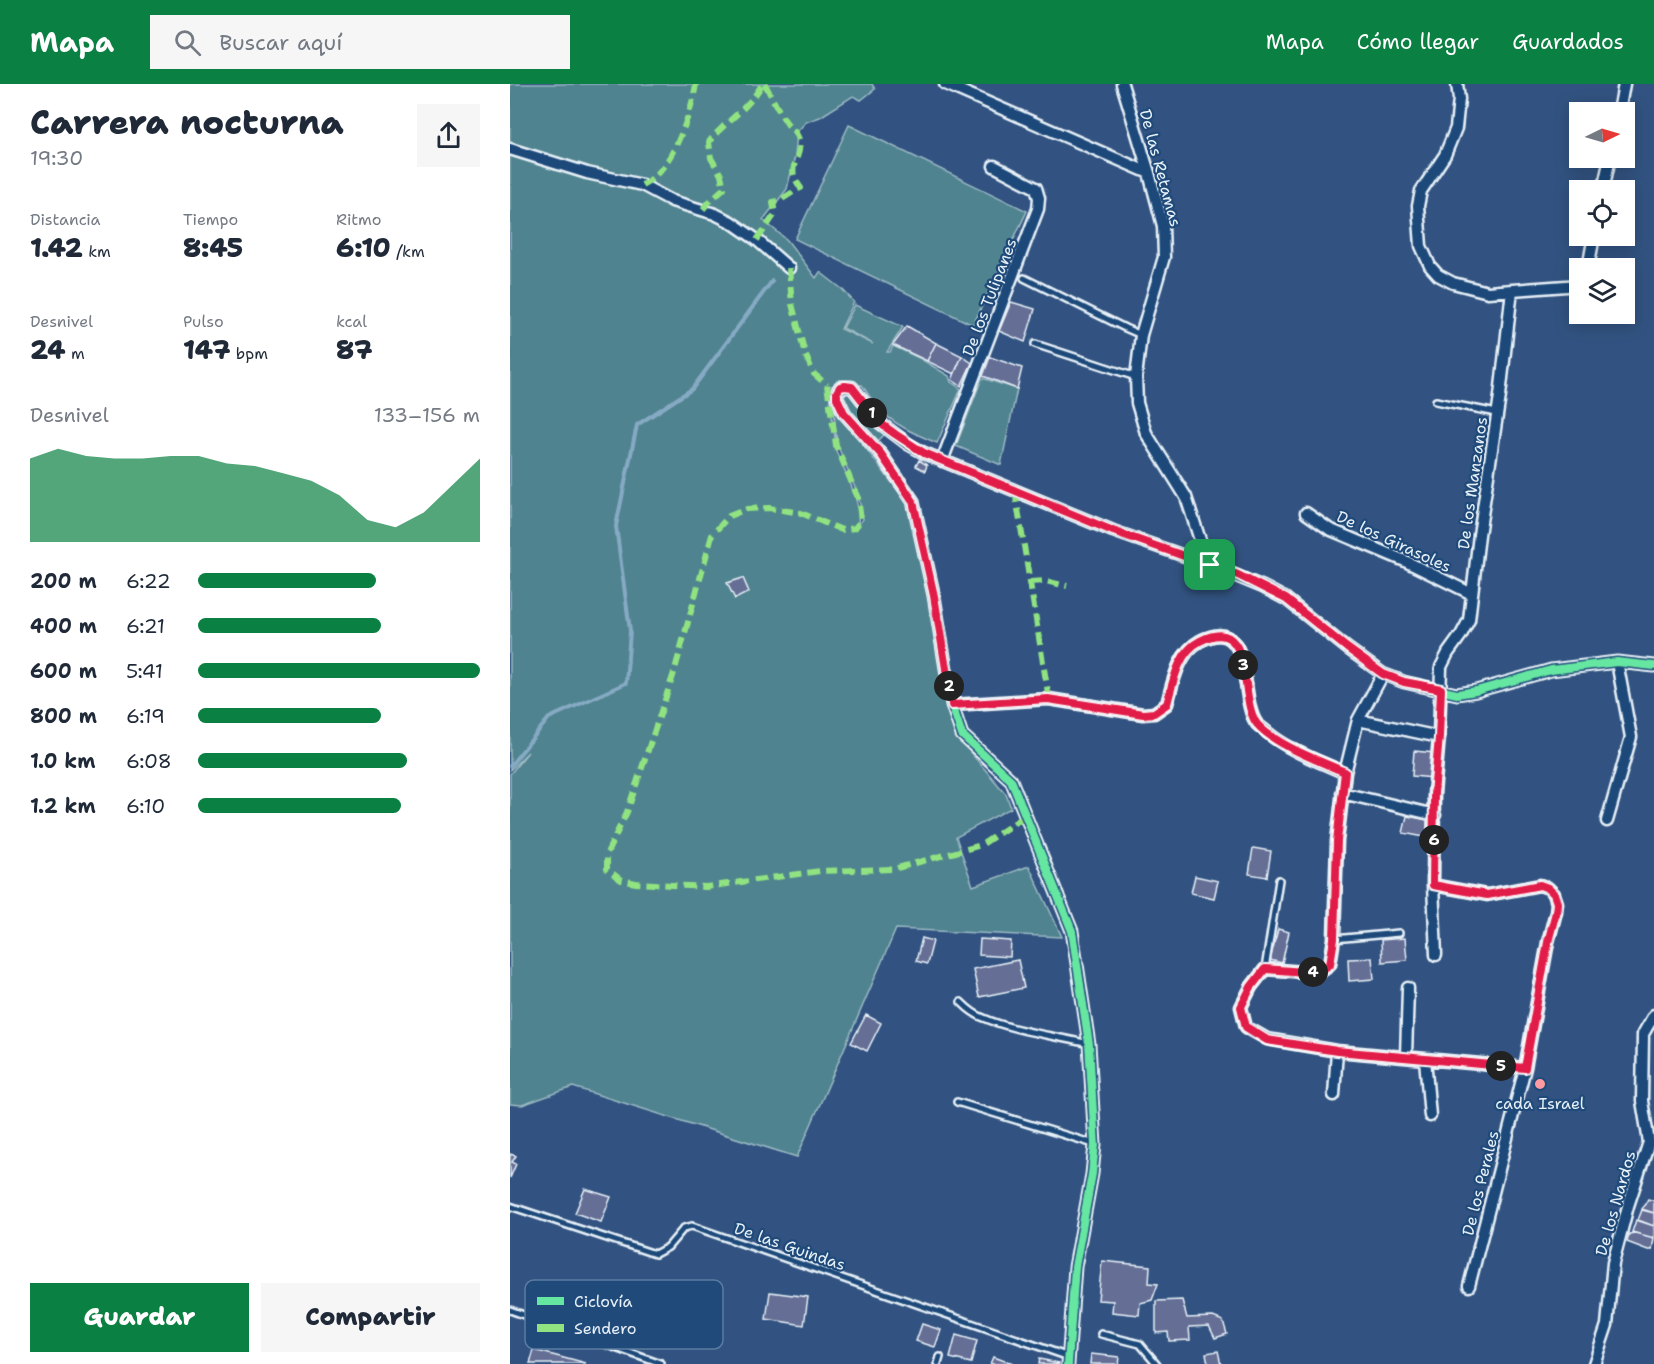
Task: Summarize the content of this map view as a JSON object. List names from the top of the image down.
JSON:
{
  "streets": {
    "street": [
      "De las Retamas",
      "De los Tulipanes",
      "De los Manzanos",
      "De los Girasoles",
      "De los Perales",
      "De los Nardos"
    ],
    "lane": ["De las Guindas"]
  },
  "crossings": [
    ["De los Manzanos", "De los Girasoles"],
    ["De los Manzanos", "De los Perales"]
  ],
  "places": ["cada Israel"],
  "legend": ["Ciclovía", "Sendero"],
  "north": "right",
  "page": {
    "header": "Mapa",
    "search": "Buscar aquí",
    "nav": ["Mapa", "Cómo llegar", "Guardados"],
    "heading": ["Carrera nocturna", "19:30"],
    "stats": [
      ["Distancia", "1.42 km"],
      ["Tiempo", "8:45"],
      ["Ritmo", "6:10 /km"],
      ["Desnivel", "24 m"],
      ["Pulso", "147 bpm"],
      ["kcal", "87"]
    ],
    "chart": ["Desnivel", "133–156 m"],
    "pins": [
      "1",
      "3",
      "2",
      "6",
      "4",
      "5"
    ],
    "list": [
      {
        "name": "200 m",
        "note": "6:22"
      },
      {
        "name": "400 m",
        "note": "6:21"
      },
      {
        "name": "600 m",
        "note": "5:41"
      },
      {
        "name": "800 m",
        "note": "6:19"
      },
      {
        "name": "1.0 km",
        "note": "6:08"
      },
      {
        "name": "1.2 km",
        "note": "6:10"
      }
    ],
    "buttons": ["Guardar", "Compartir"]
  }
}
